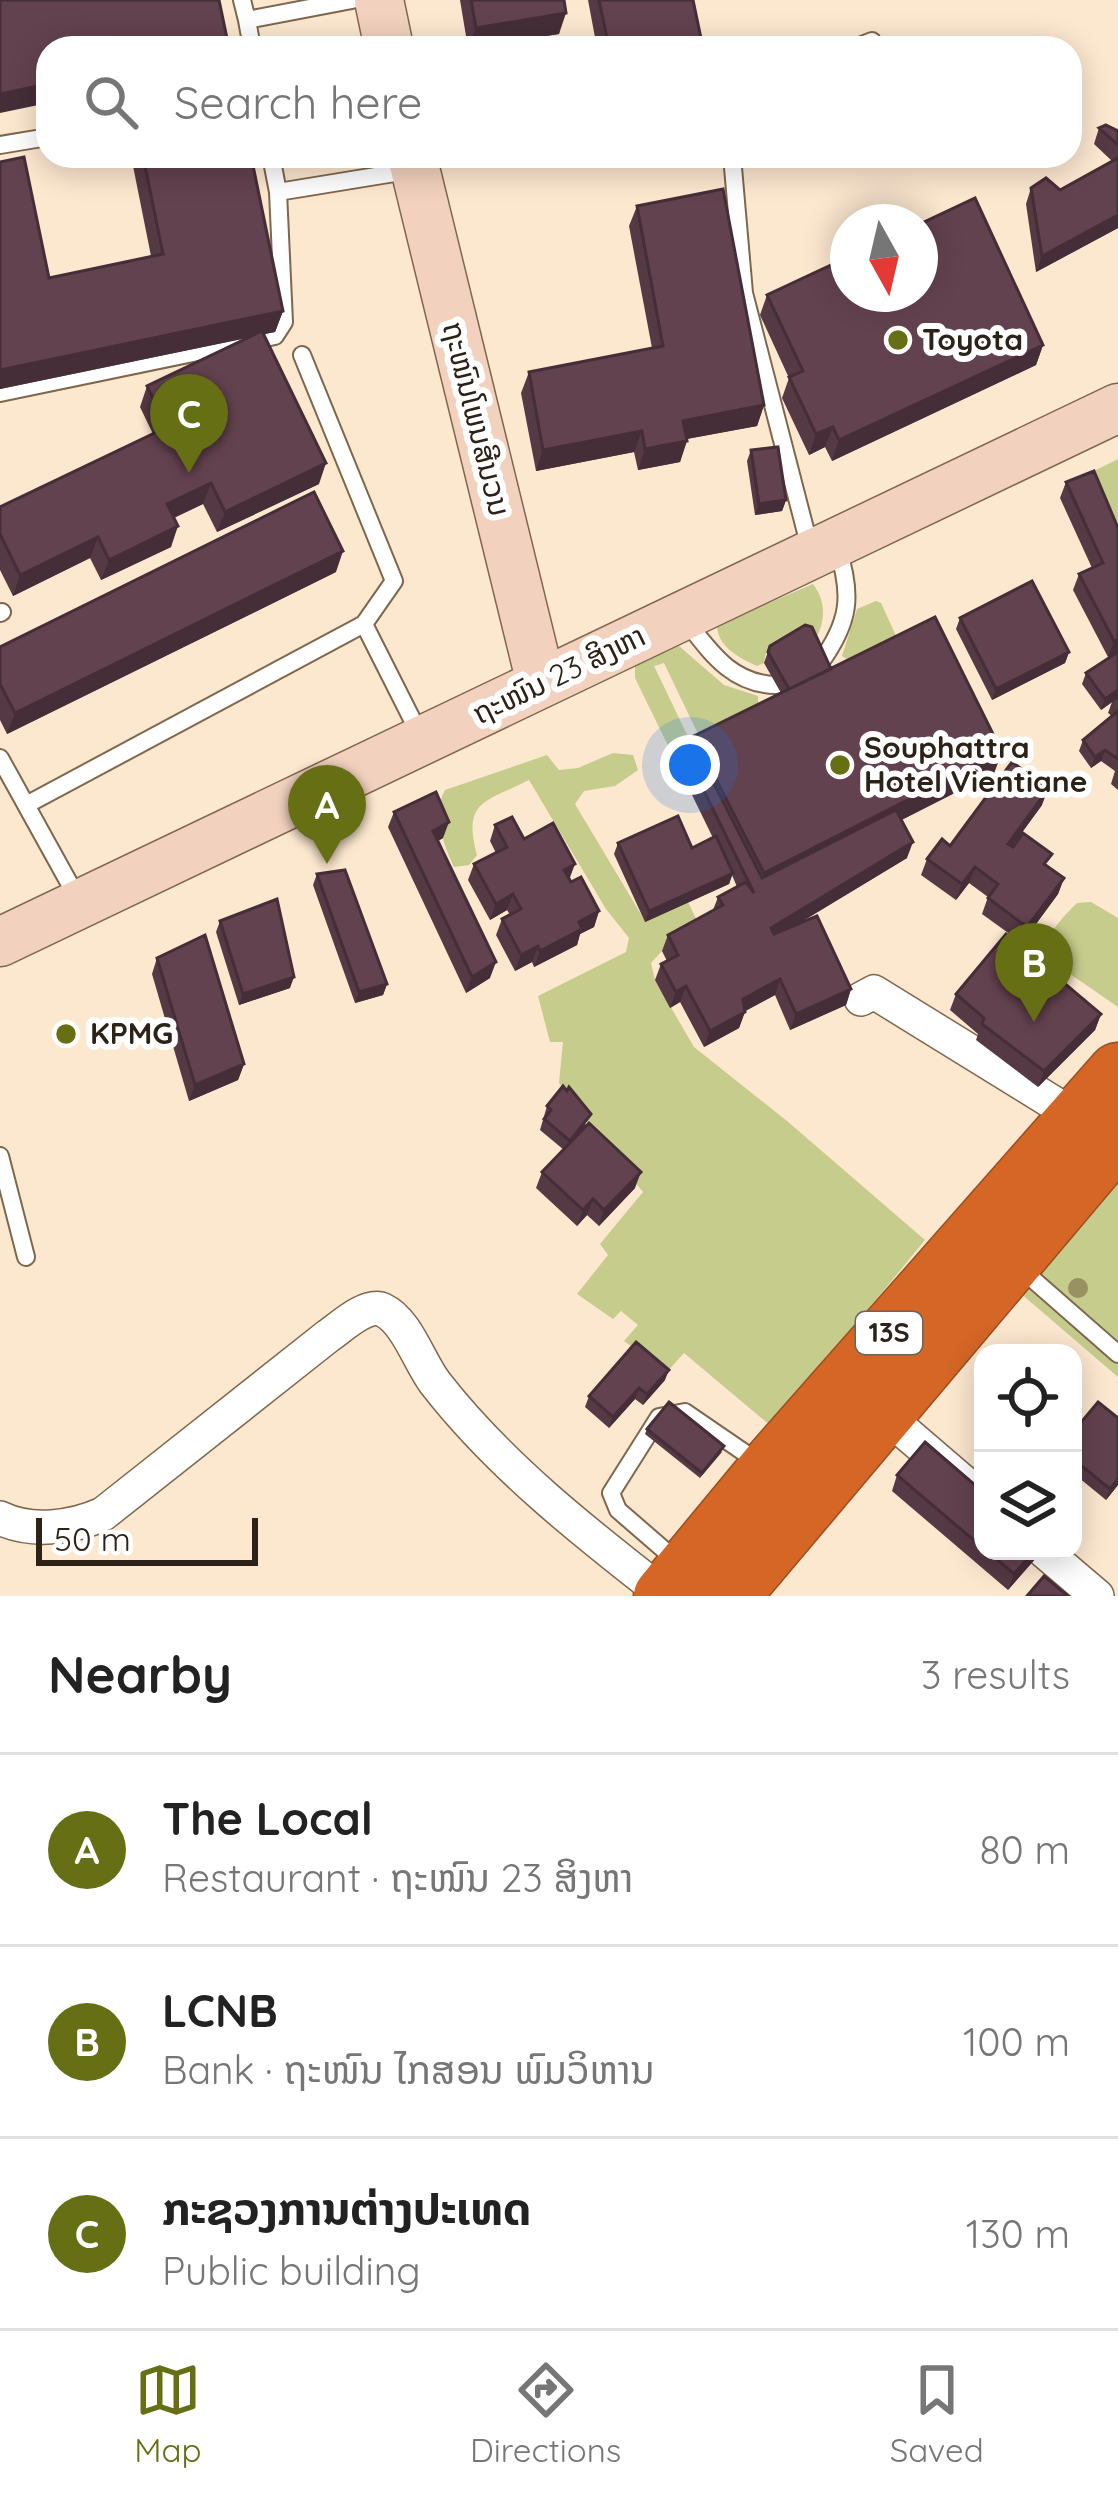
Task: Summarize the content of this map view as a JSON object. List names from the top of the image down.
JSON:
{
  "streets": {
    "highway": ["13S"],
    "main road": ["ຖະໜົນໂພນສີນວນ", "ຖະໜົນ 23 ສິງຫາ"]
  },
  "crossings": [
    ["ຖະໜົນໂພນສີນວນ", "ຖະໜົນ 23 ສິງຫາ"]
  ],
  "places": ["Toyota", "Souphattra Hotel Vientiane", "KPMG"],
  "scale_bar": "50 m",
  "north": "bottom",
  "page": {
    "search": "Search here",
    "pins": ["C", "A", "B"],
    "scale": "50 m",
    "heading": ["Nearby", "3 results"],
    "list": [
      {
        "mark": "A",
        "name": "The Local",
        "note": "Restaurant · ຖະໜົນ 23 ສິງຫາ",
        "value": "80 m"
      },
      {
        "mark": "B",
        "name": "LCNB",
        "note": "Bank · ຖະໜົນ ໄກສອນ ພົມວິຫານ",
        "value": "100 m"
      },
      {
        "mark": "C",
        "name": "ກະຊວງການຕ່າງປະເທດ",
        "note": "Public building",
        "value": "130 m"
      }
    ],
    "nav": ["Map", "Directions", "Saved"]
  }
}
